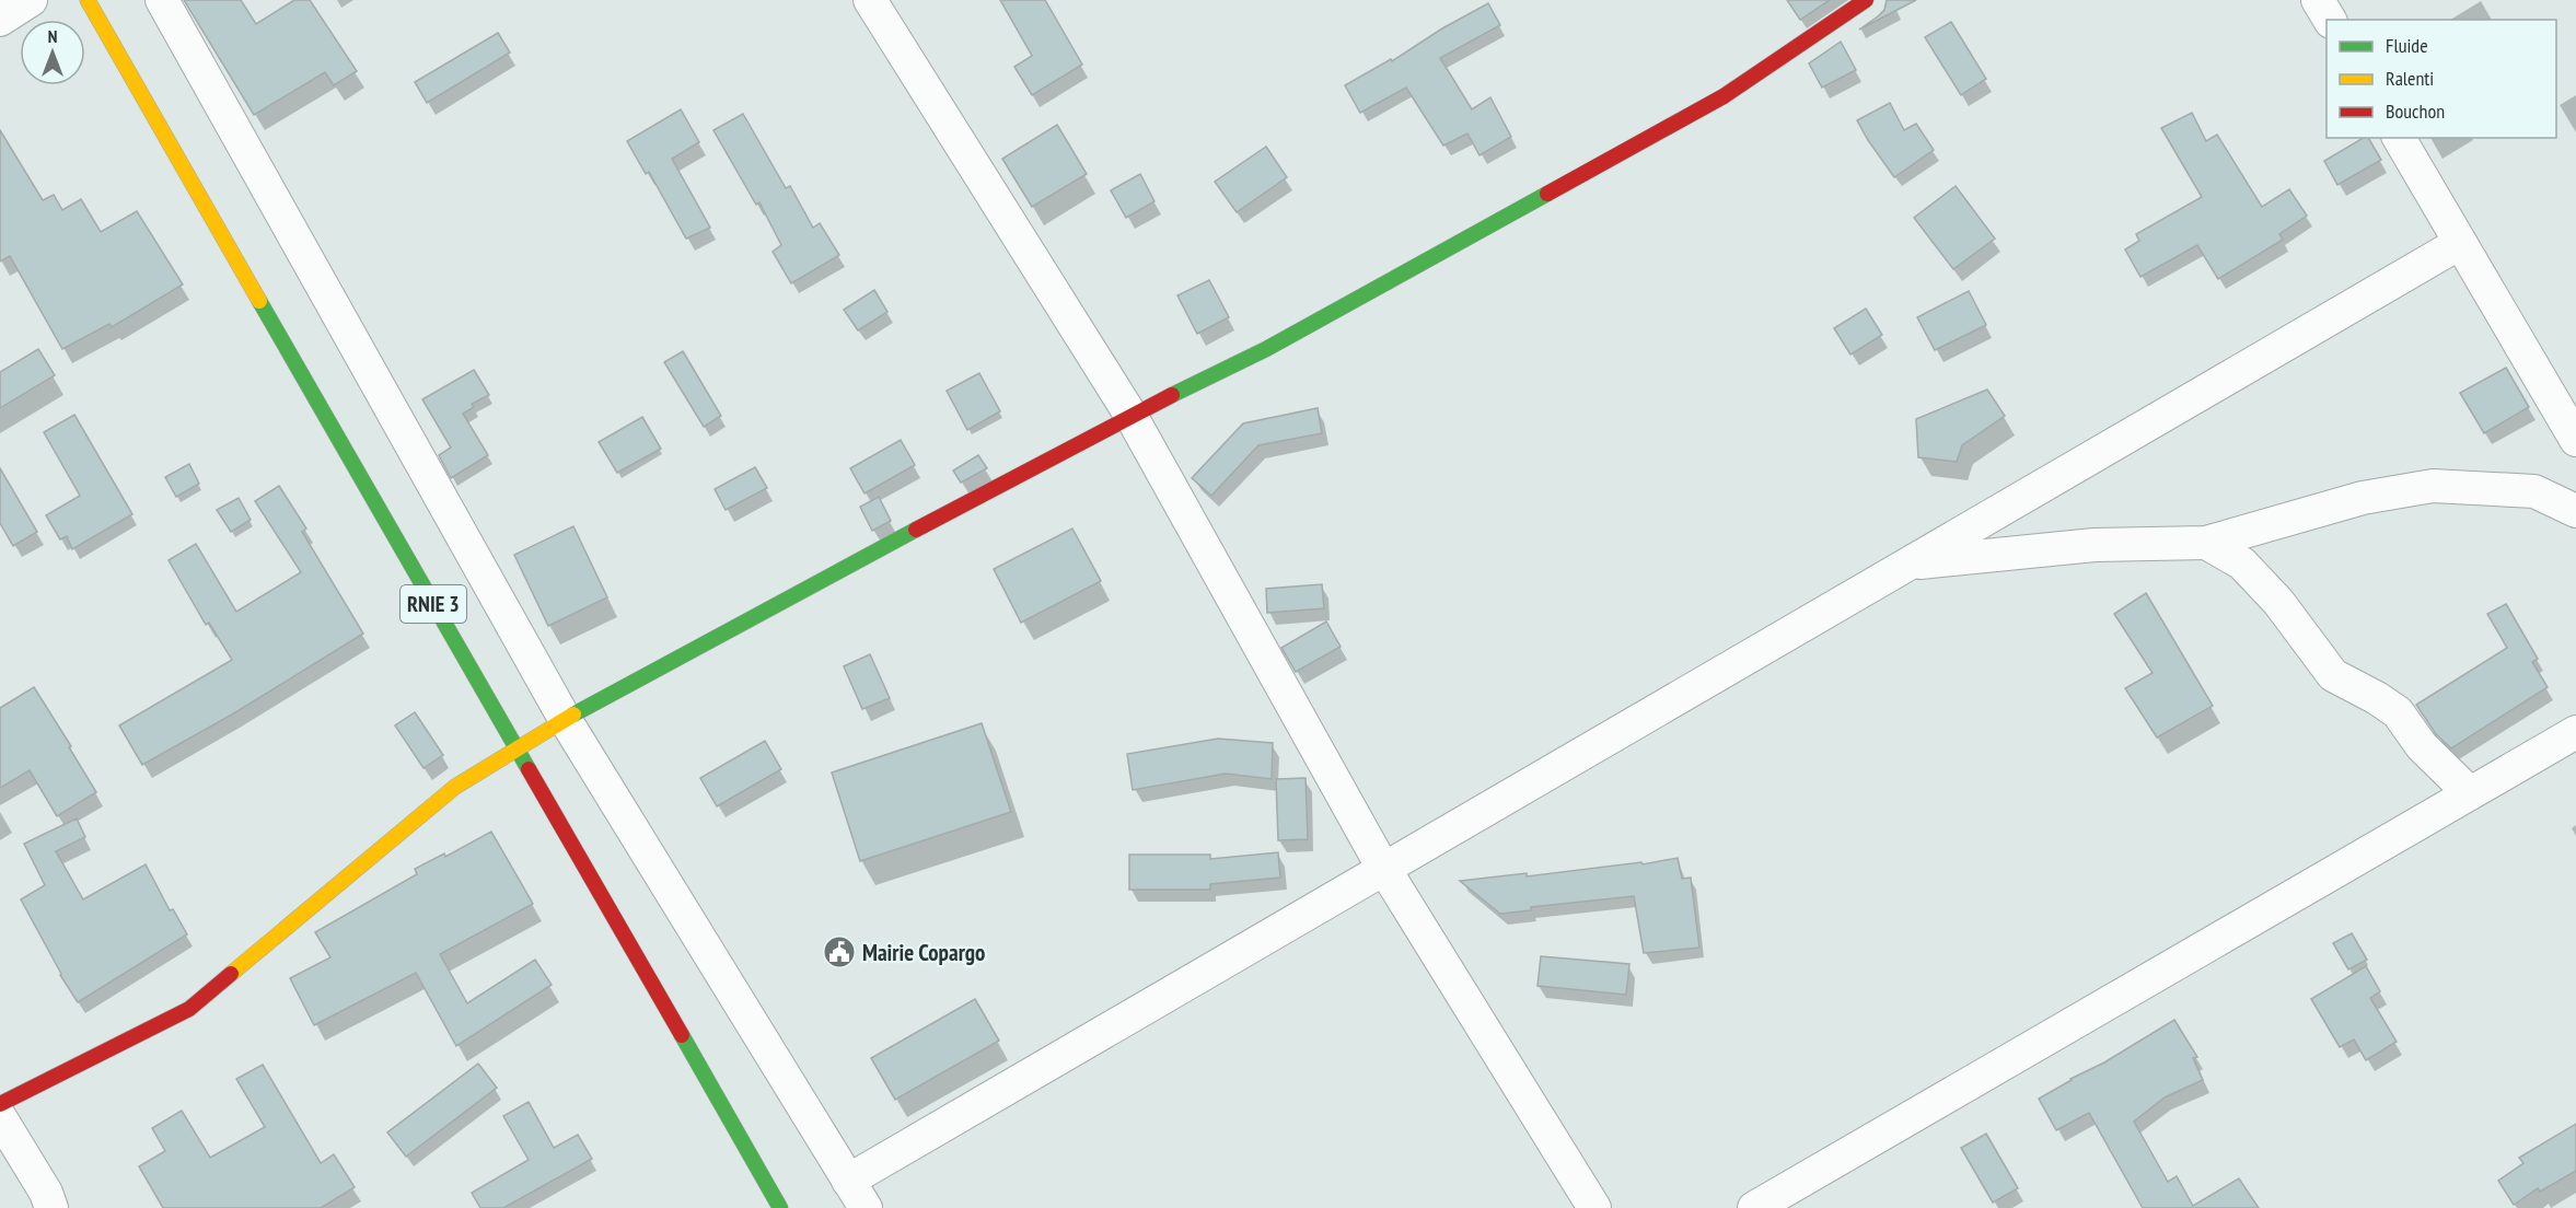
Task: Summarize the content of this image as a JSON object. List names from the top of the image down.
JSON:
{
  "streets": {
    "main road": ["RNIE 3"]
  },
  "places": {
    "public building": ["Mairie Copargo"]
  },
  "legend": ["Fluide", "Ralenti", "Bouchon"],
  "north": "top"
}
